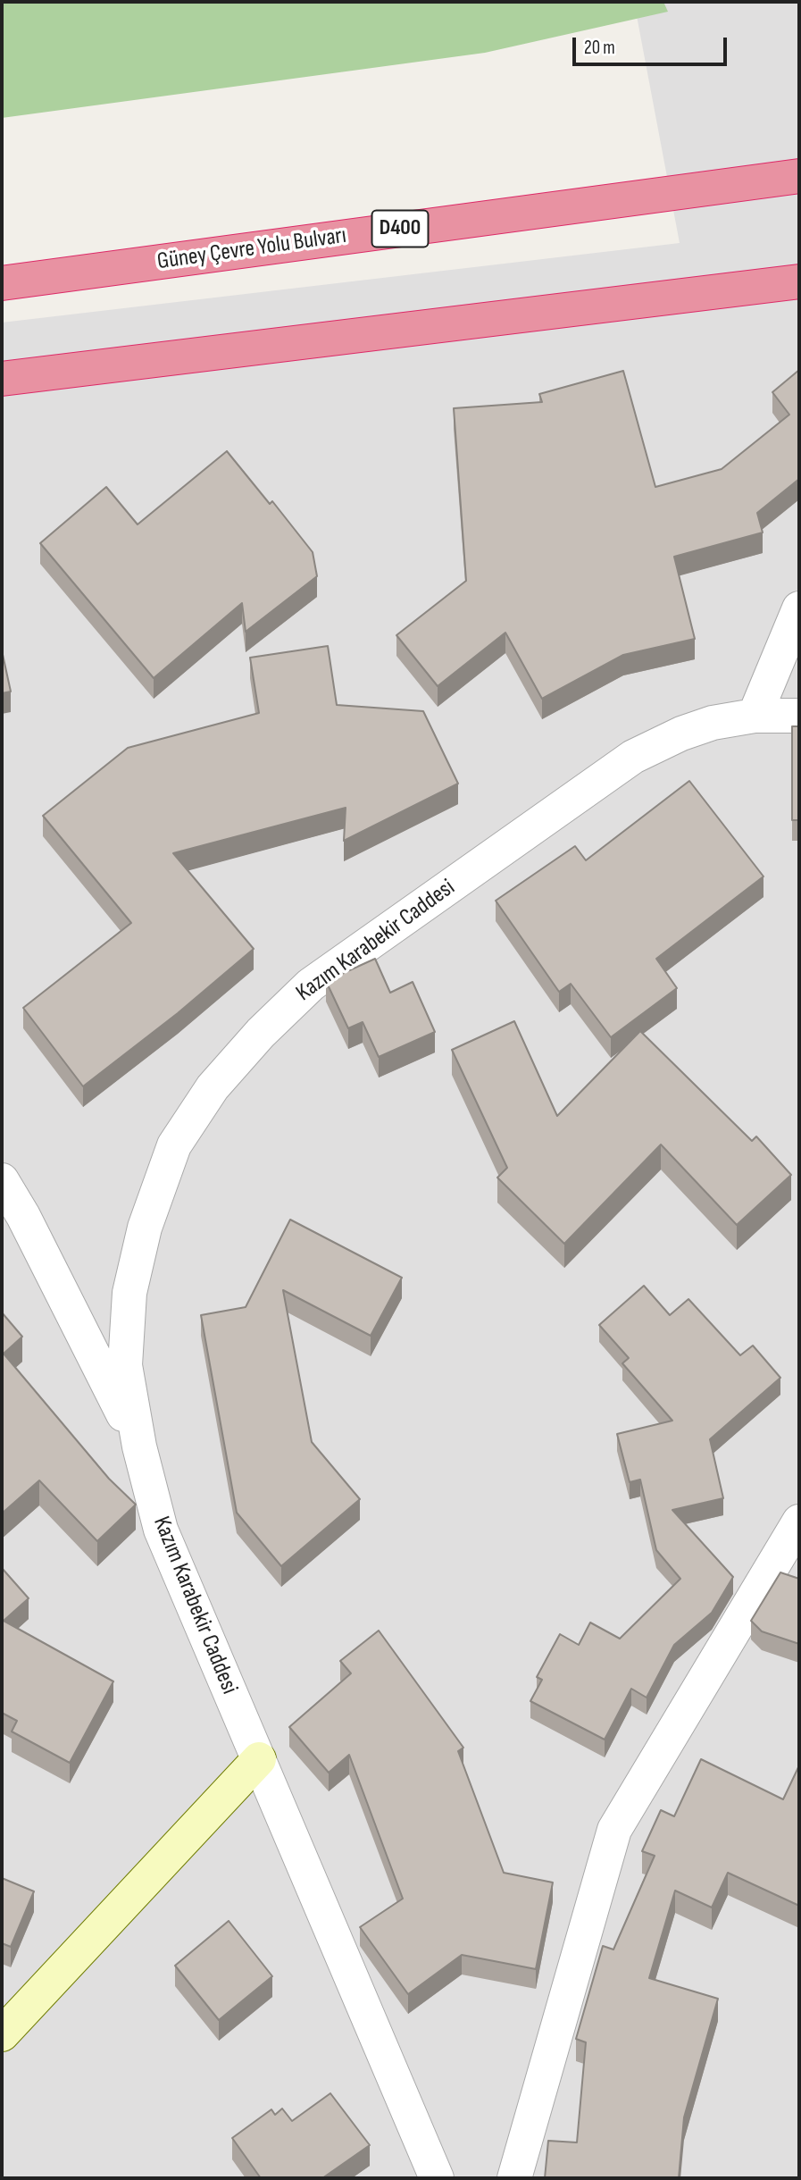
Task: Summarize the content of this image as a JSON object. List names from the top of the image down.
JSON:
{
  "streets": {
    "highway": ["D400", "Güney Çevre Yolu Bulvarı"],
    "street": ["Kazım Karabekir Caddesi"]
  },
  "scale_bar": "20 m"
}
